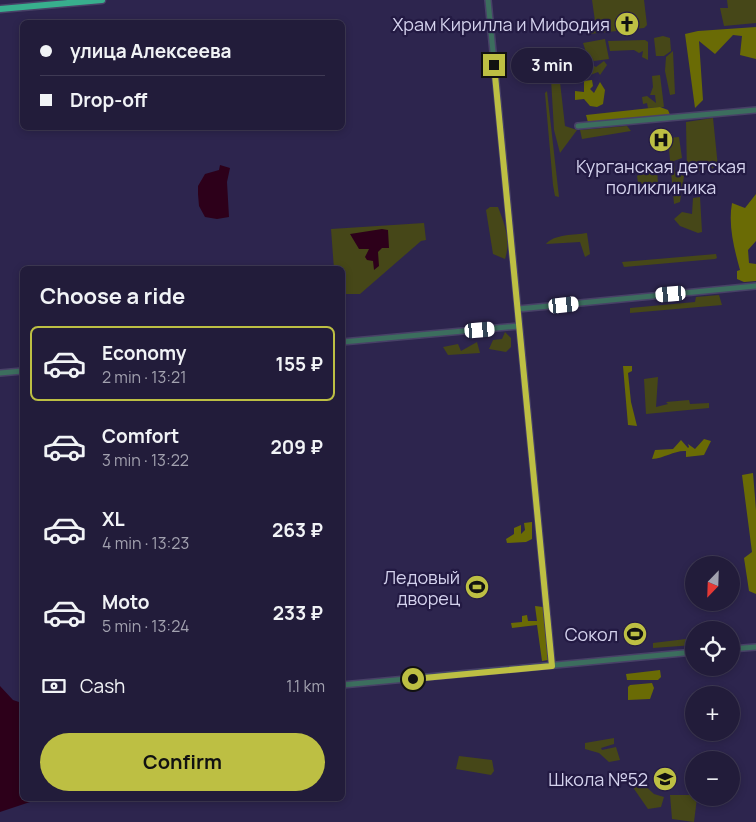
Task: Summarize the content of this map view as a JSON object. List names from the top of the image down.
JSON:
{
  "places": {
    "church": ["Храм Кирилла и Мифодия"],
    "hospital": ["Курганская детская поликлиника"],
    "sports": ["Ледовый дворец", "Сокол"],
    "school or university": ["Школа №52"]
  },
  "north": "bottom left",
  "page": {
    "banner": ["улица Алексеева", "Drop-off"],
    "bubble": "3 min",
    "heading": "Choose a ride",
    "list": [
      {
        "name": "Economy",
        "note": "2 min · 13:21",
        "value": "155 ₽"
      },
      {
        "name": "Comfort",
        "note": "3 min · 13:22",
        "value": "209 ₽"
      },
      {
        "name": "XL",
        "note": "4 min · 13:23",
        "value": "263 ₽"
      },
      {
        "name": "Moto",
        "note": "5 min · 13:24",
        "value": "233 ₽"
      }
    ],
    "map_buttons": ["+", "−"],
    "pay": ["Cash", "1.1 km"],
    "buttons": "Confirm"
  }
}
